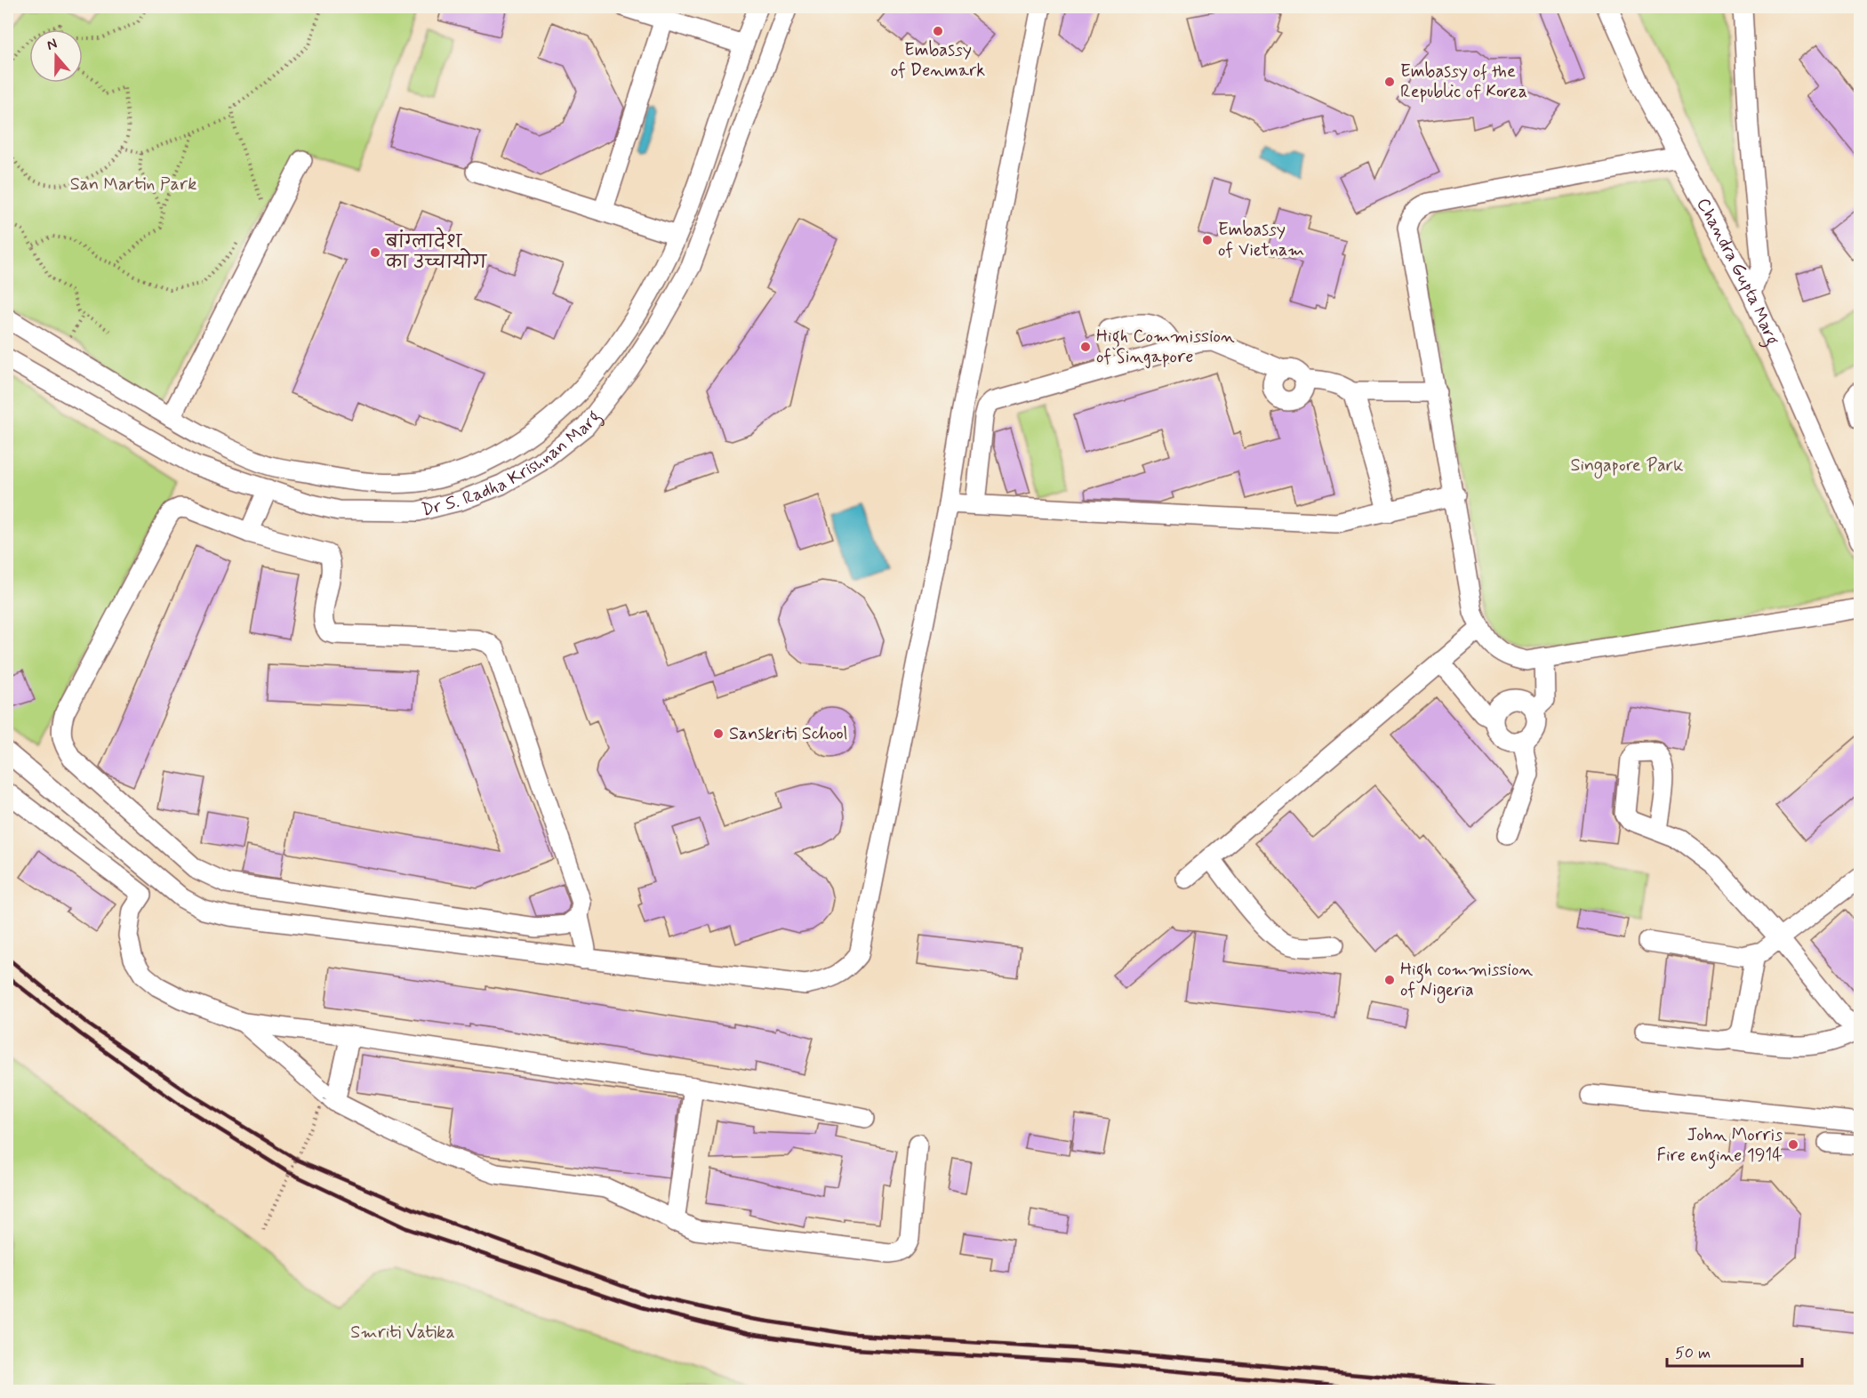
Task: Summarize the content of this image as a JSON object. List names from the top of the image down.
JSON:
{
  "streets": {
    "street": ["Chandra Gupta Marg", "Dr S. Radha Krishnan Marg"]
  },
  "parks": ["San Martin Park", "Singapore Park", "Smriti Vatika"],
  "places": [
    "Embassy of Denmark",
    "Embassy of the Republic of Korea",
    "Embassy of Vietnam",
    "बांग्लादेश का उच्चायोग",
    "High Commission of Singapore",
    "Sanskriti School",
    "High commission of Nigeria",
    "John Morris Fire engine 1914"
  ],
  "scale_bar": "50 m",
  "north": "top"
}
